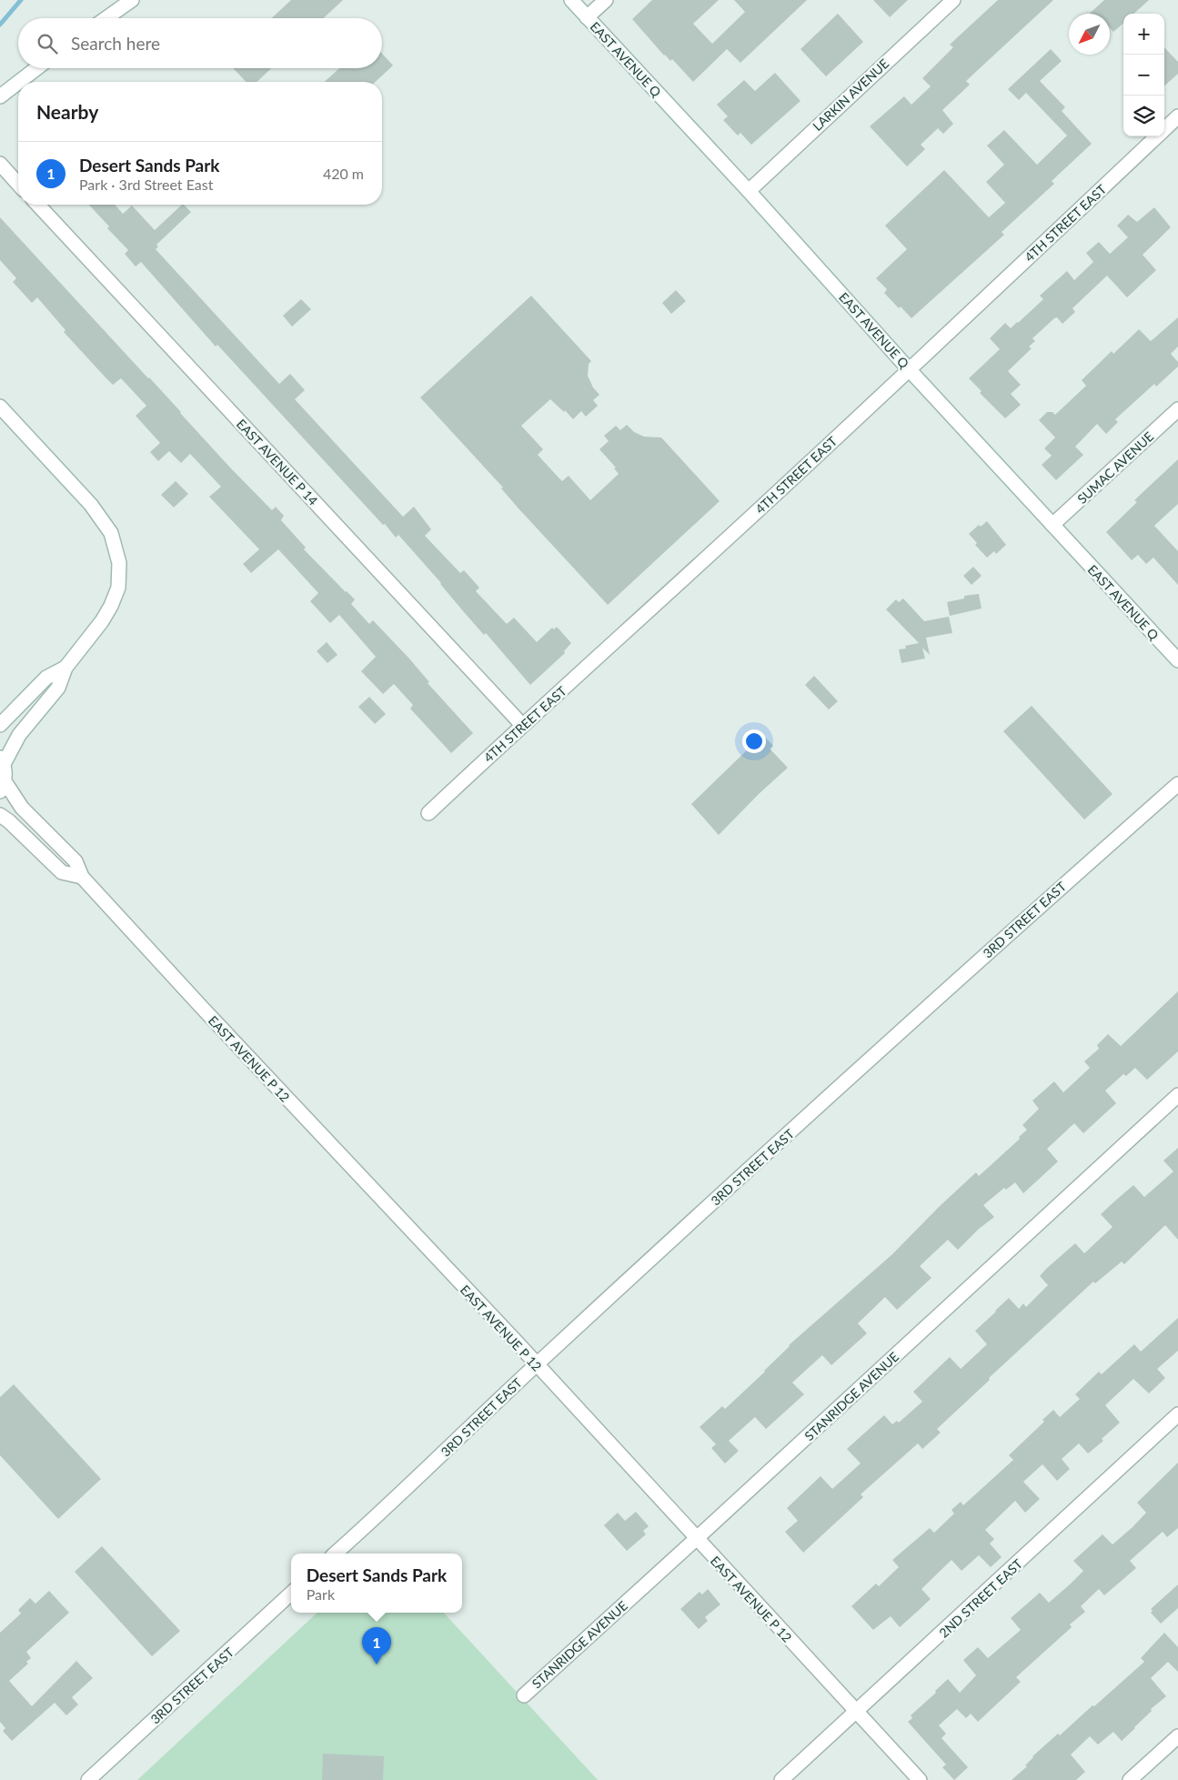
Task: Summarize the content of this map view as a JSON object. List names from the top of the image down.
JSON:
{
  "streets": {
    "street": [
      "EAST AVENUE Q",
      "LARKIN AVENUE",
      "4TH STREET EAST",
      "EAST AVENUE P 14",
      "SUMAC AVENUE",
      "3RD STREET EAST",
      "EAST AVENUE P 12",
      "STANRIDGE AVENUE",
      "2ND STREET EAST"
    ]
  },
  "crossings": [
    ["EAST AVENUE Q", "LARKIN AVENUE"],
    ["EAST AVENUE Q", "4TH STREET EAST"],
    ["EAST AVENUE Q", "SUMAC AVENUE"],
    ["4TH STREET EAST", "EAST AVENUE P 14"],
    ["3RD STREET EAST", "EAST AVENUE P 12"],
    ["EAST AVENUE P 12", "STANRIDGE AVENUE"],
    ["EAST AVENUE P 12", "2ND STREET EAST"]
  ],
  "north": "bottom left",
  "page": {
    "map_buttons": ["+", "−"],
    "search": "Search here",
    "heading": "Nearby",
    "list": [
      {
        "mark": "1",
        "name": "Desert Sands Park",
        "note": "Park · 3rd Street East",
        "value": "420 m"
      }
    ],
    "popup": ["Desert Sands Park", "Park"],
    "pins": "1"
  }
}
